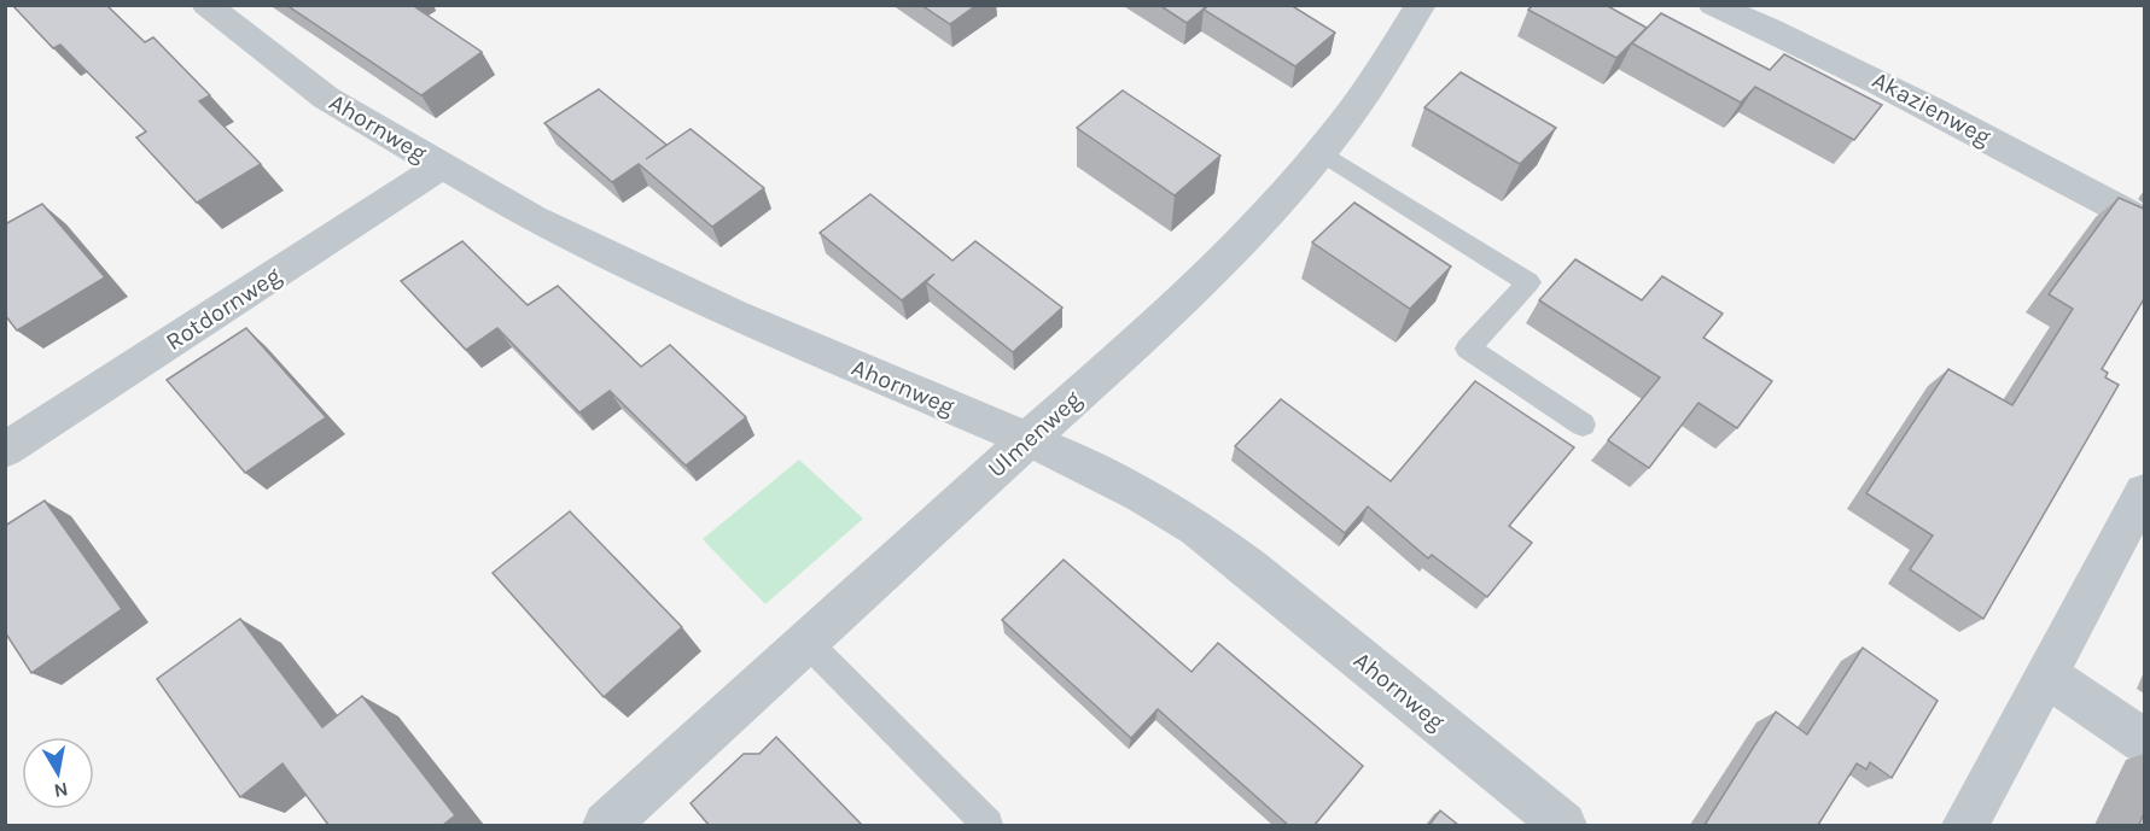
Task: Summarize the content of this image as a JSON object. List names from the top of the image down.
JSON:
{
  "streets": {
    "street": [
      "Akazienweg",
      "Ahornweg",
      "Rotdornweg",
      "Ulmenweg"
    ]
  },
  "crossings": [
    ["Ahornweg", "Rotdornweg"],
    ["Ahornweg", "Ulmenweg"]
  ],
  "north": "bottom"
}
